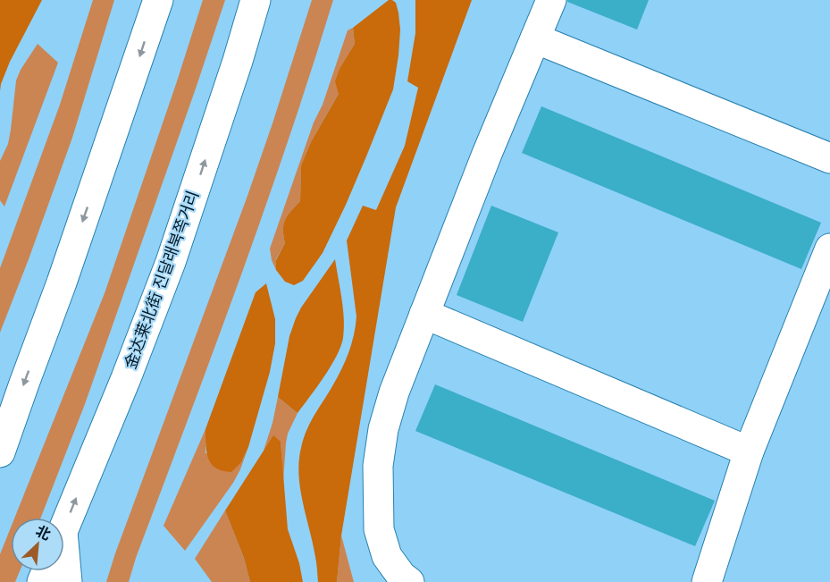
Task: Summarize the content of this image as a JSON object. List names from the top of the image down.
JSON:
{
  "streets": {
    "main road": ["金达莱北街 진달래북쪽거리"]
  },
  "north": "top right"
}
